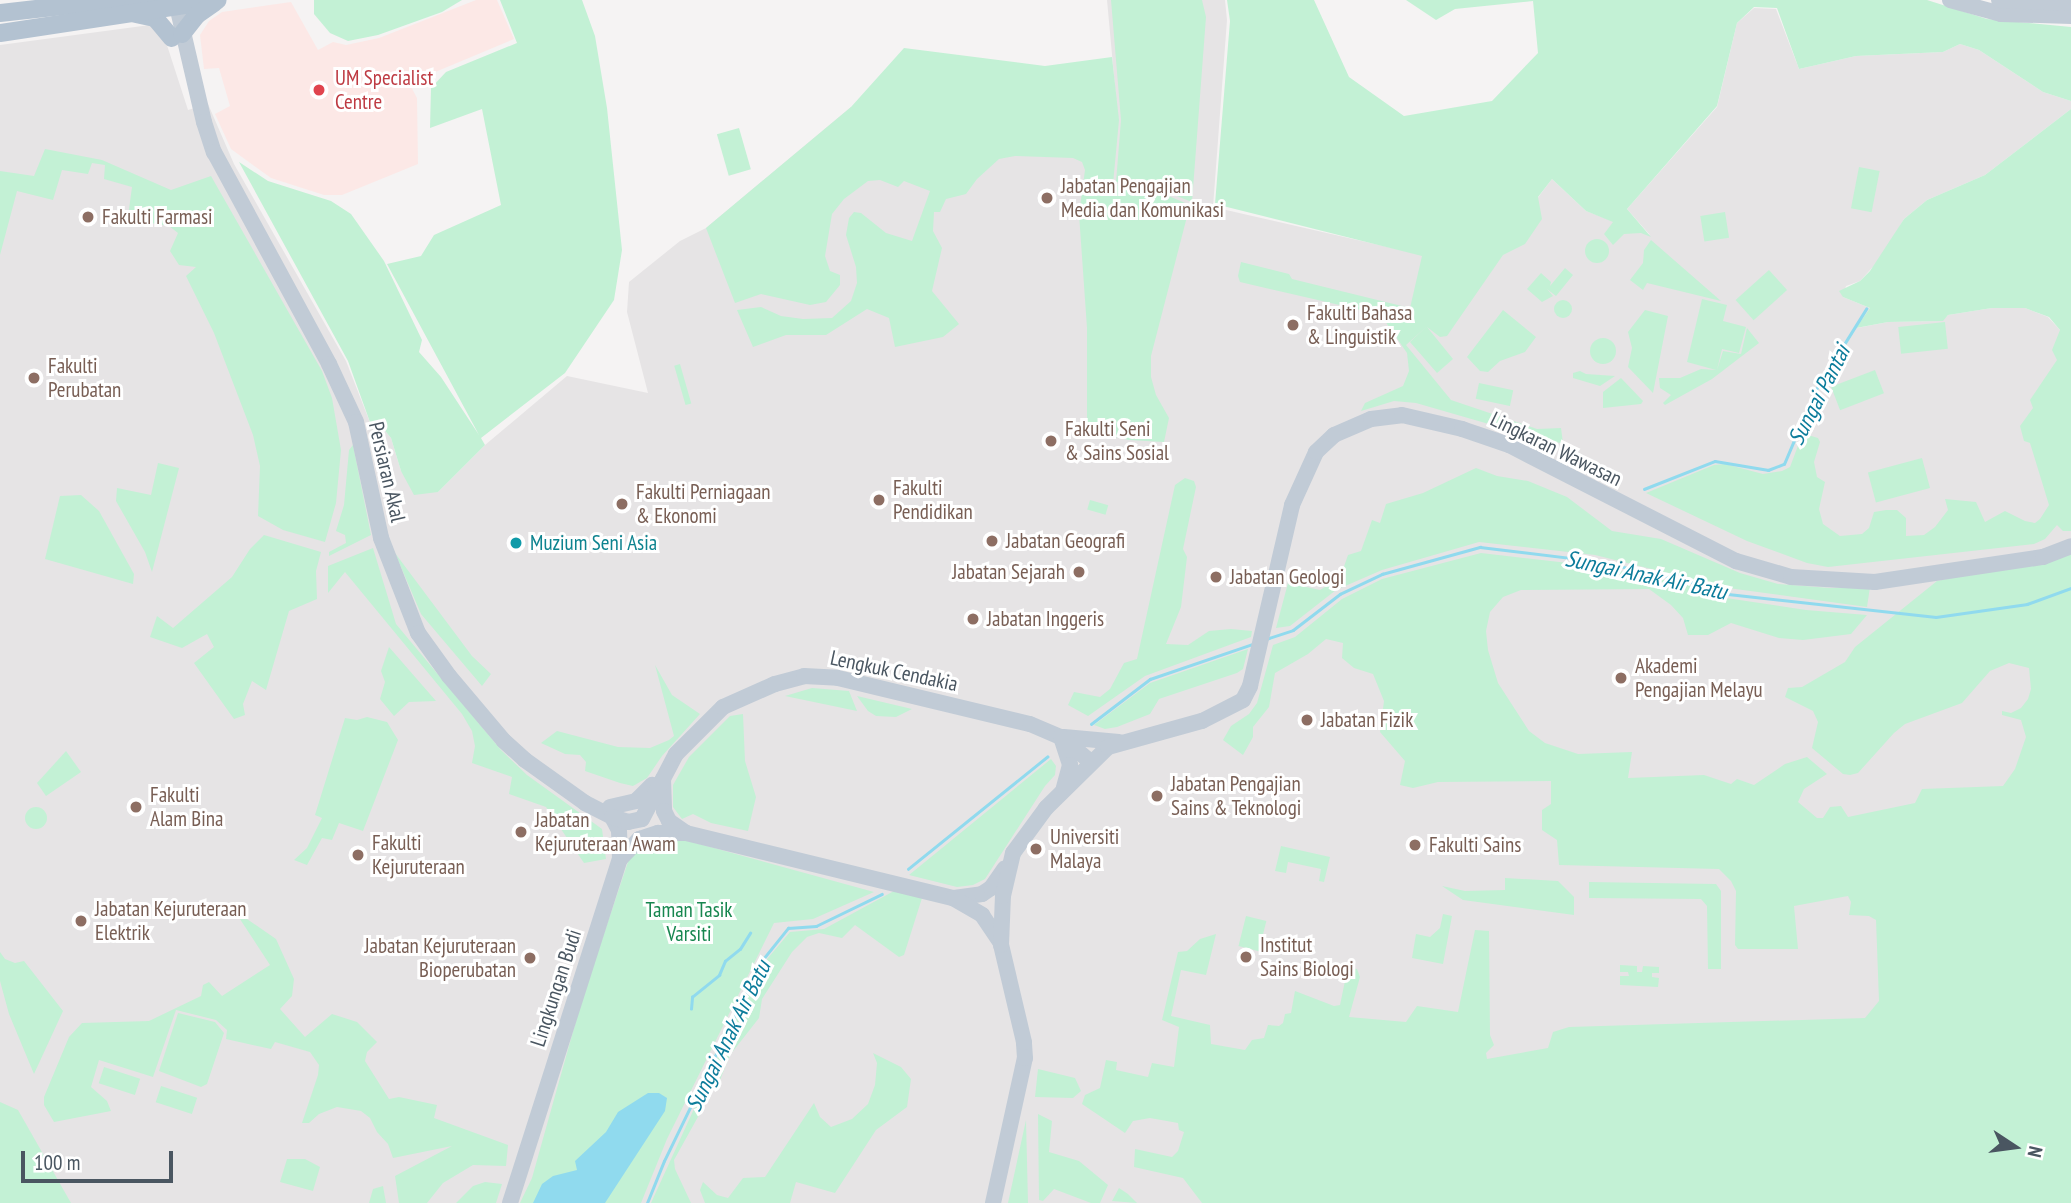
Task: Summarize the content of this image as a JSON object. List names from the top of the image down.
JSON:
{
  "streets": {
    "street": [
      "Lingkaran Wawasan",
      "Persiaran Akal",
      "Lengkuk Cendakia",
      "Lingkungan Budi"
    ]
  },
  "crossings": [
    ["Lingkaran Wawasan", "Lengkuk Cendakia"],
    ["Persiaran Akal", "Lengkuk Cendakia"]
  ],
  "water": ["Sungai Pantai", "Sungai Anak Air Batu"],
  "parks": ["Taman Tasik Varsiti"],
  "places": [
    "UM Specialist Centre",
    "Jabatan Pengajian Media dan Komunikasi",
    "Fakulti Farmasi",
    "Fakulti Bahasa & Linguistik",
    "Fakulti Perubatan",
    "Fakulti Seni & Sains Sosial",
    "Fakulti Pendidikan",
    "Fakulti Perniagaan & Ekonomi",
    "Jabatan Geografi",
    "Muzium Seni Asia",
    "Jabatan Sejarah",
    "Jabatan Geologi",
    "Jabatan Inggeris",
    "Akademi Pengajian Melayu",
    "Jabatan Fizik",
    "Jabatan Pengajian Sains & Teknologi",
    "Fakulti Alam Bina",
    "Jabatan Kejuruteraan Awam",
    "Fakulti Sains",
    "Universiti Malaya",
    "Fakulti Kejuruteraan",
    "Jabatan Kejuruteraan Elektrik",
    "Institut Sains Biologi",
    "Jabatan Kejuruteraan Bioperubatan"
  ],
  "scale_bar": "100 m",
  "north": "right"
}
